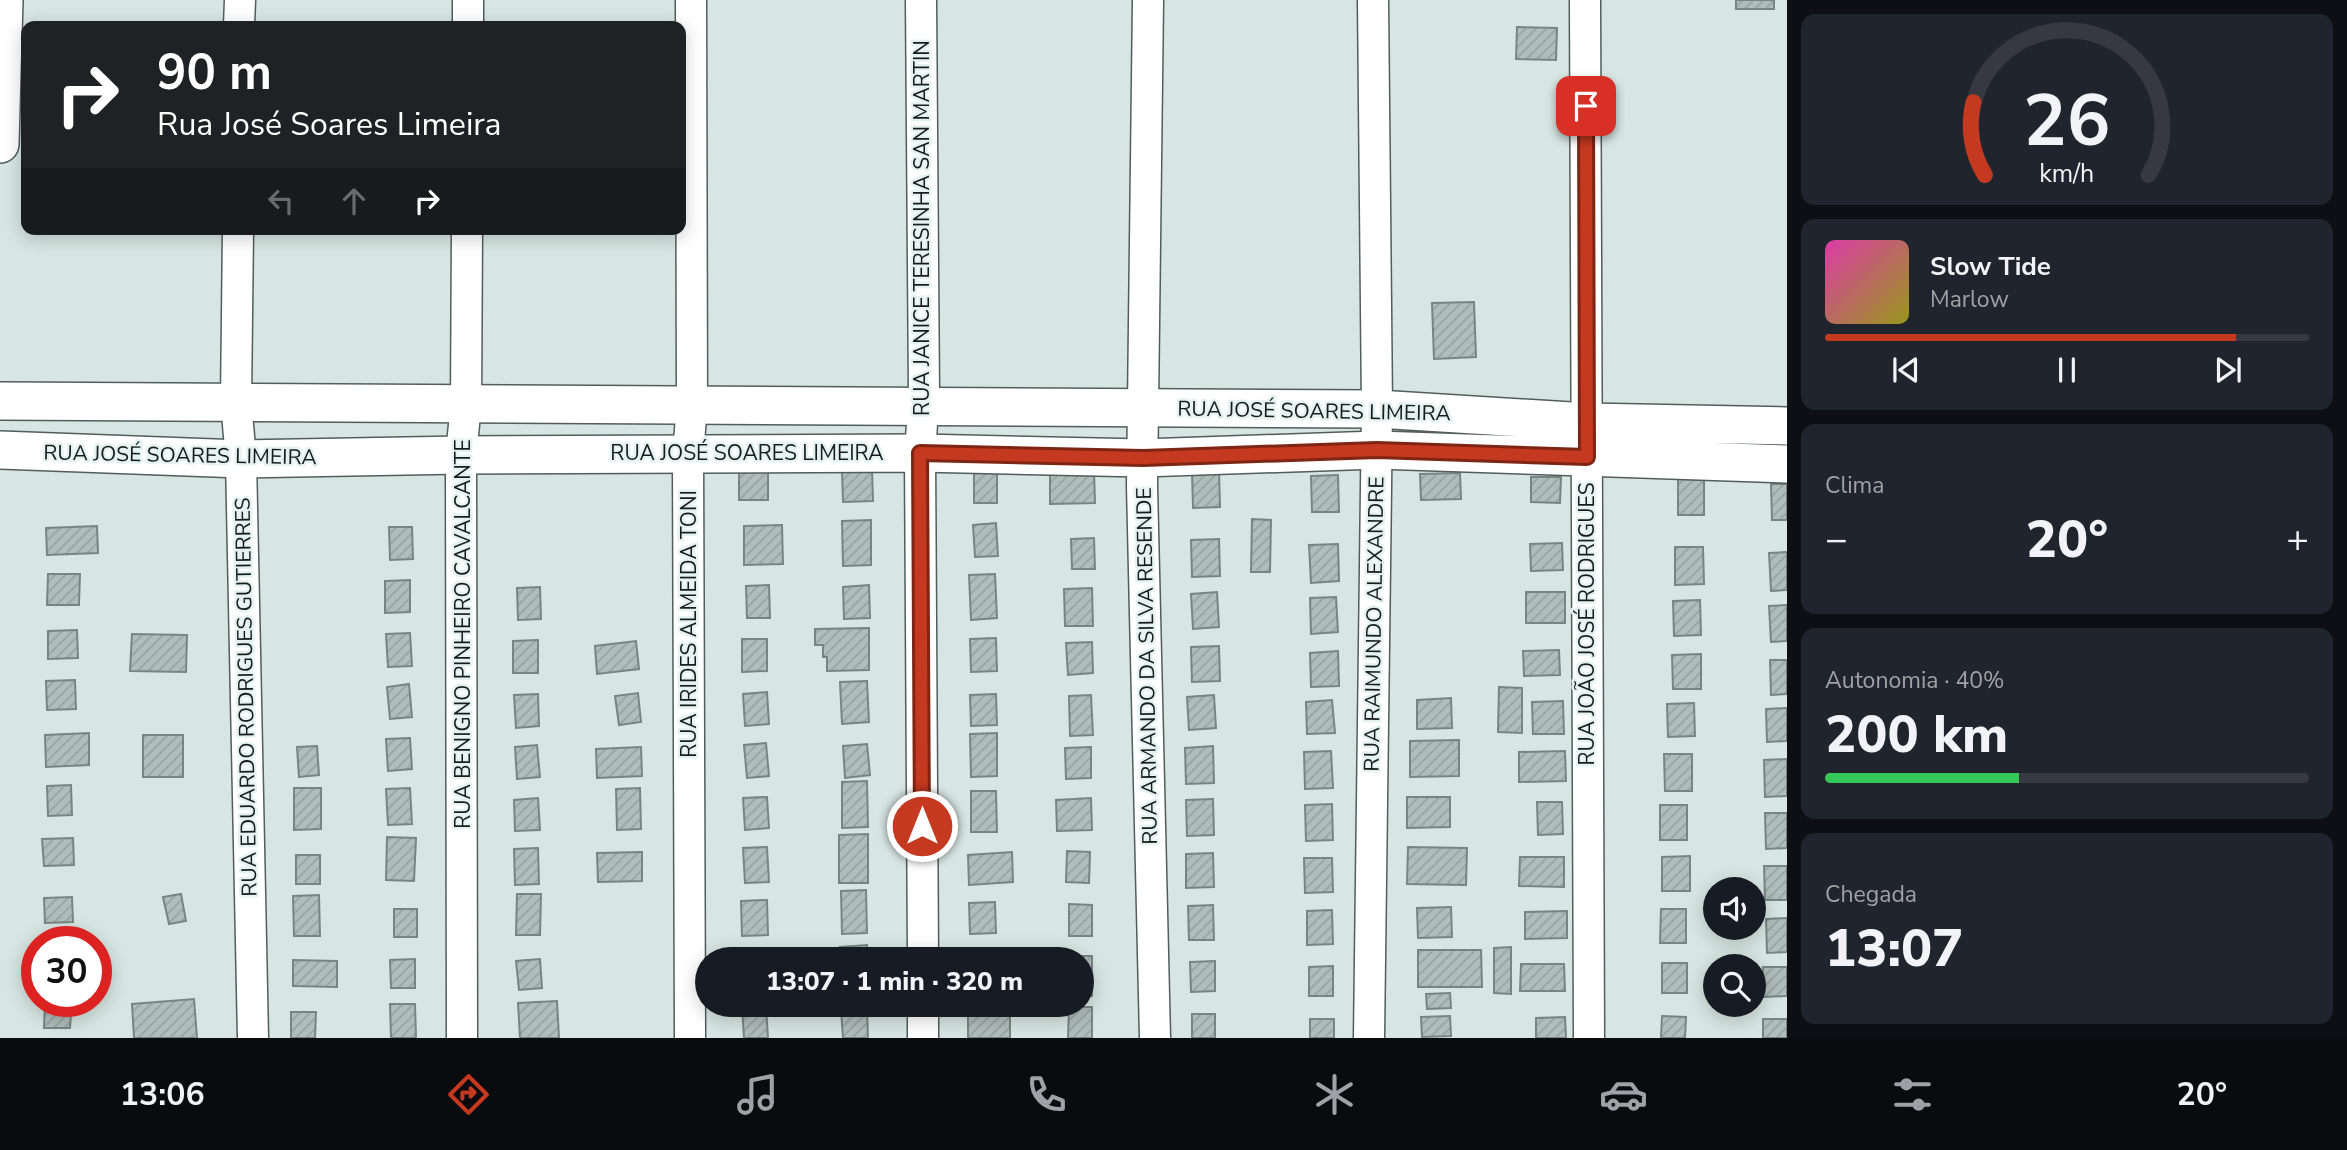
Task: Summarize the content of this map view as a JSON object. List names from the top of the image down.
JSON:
{
  "streets": {
    "street": [
      "RUA JANICE TERESINHA SAN MARTIN",
      "RUA JOSÉ SOARES LIMEIRA",
      "RUA IRIDES ALMEIDA TONI",
      "RUA RAIMUNDO ALEXANDRE",
      "RUA JOÃO JOSÉ RODRIGUES",
      "RUA BENIGNO PINHEIRO CAVALCANTE",
      "RUA ARMANDO DA SILVA RESENDE",
      "RUA EDUARDO RODRIGUES GUTIERRES"
    ]
  },
  "crossings": [
    ["RUA JANICE TERESINHA SAN MARTIN", "RUA JOSÉ SOARES LIMEIRA"],
    ["RUA JOSÉ SOARES LIMEIRA", "RUA IRIDES ALMEIDA TONI"],
    ["RUA JOSÉ SOARES LIMEIRA", "RUA RAIMUNDO ALEXANDRE"],
    ["RUA JOSÉ SOARES LIMEIRA", "RUA JOÃO JOSÉ RODRIGUES"],
    ["RUA JOSÉ SOARES LIMEIRA", "RUA BENIGNO PINHEIRO CAVALCANTE"],
    ["RUA JOSÉ SOARES LIMEIRA", "RUA ARMANDO DA SILVA RESENDE"],
    ["RUA JOSÉ SOARES LIMEIRA", "RUA EDUARDO RODRIGUES GUTIERRES"]
  ],
  "page": {
    "turn": ["90 m", "Rua José Soares Limeira"],
    "song": ["Slow Tide", "Marlow"],
    "tile": [
      "Clima",
      ["Autonomia · 40%", "200 km"],
      ["Chegada", "13:07"]
    ],
    "heat": ["−", "20°", "+"],
    "limit": "30",
    "trip": "13:07 · 1 min · 320 m",
    "tabs": ["13:06", "20°"],
    "gauge": ["26", "km/h"]
  }
}
